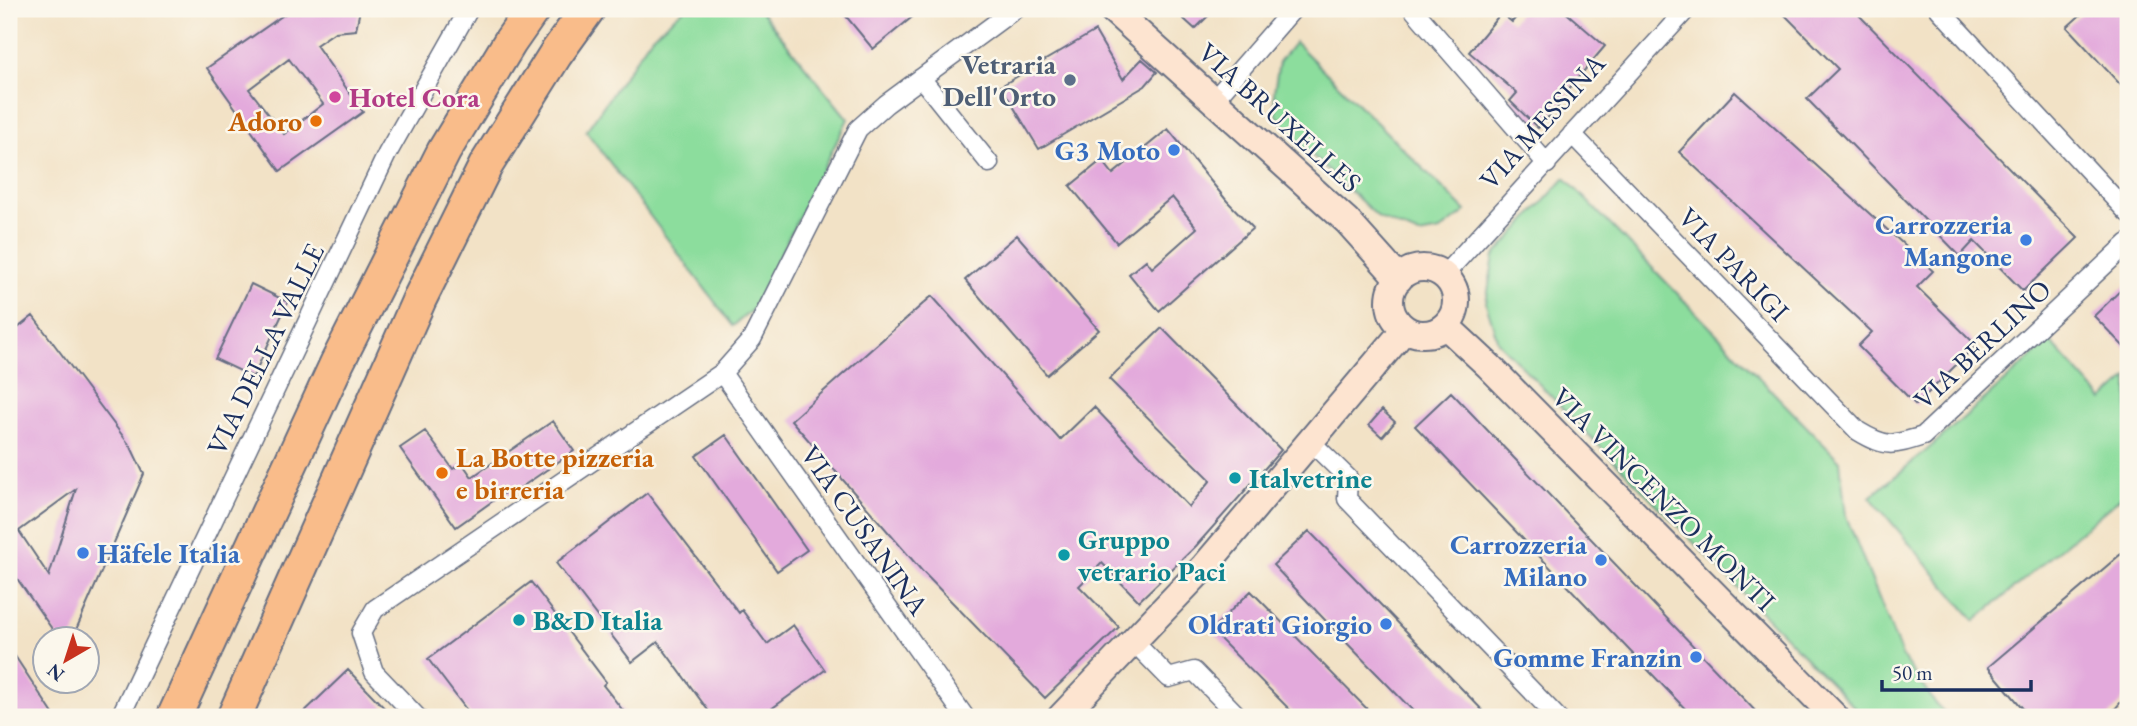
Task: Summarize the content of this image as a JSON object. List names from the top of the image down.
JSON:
{
  "streets": {
    "street": [
      "VIA BRUXELLES",
      "VIA MESSINA",
      "VIA PARIGI",
      "VIA BERLINO",
      "VIA DELLA VALLE",
      "VIA VINCENZO MONTI",
      "VIA CUSANINA"
    ]
  },
  "crossings": [
    ["VIA BRUXELLES", "VIA MESSINA"],
    ["VIA BRUXELLES", "VIA VINCENZO MONTI"],
    ["VIA MESSINA", "VIA PARIGI"],
    ["VIA MESSINA", "VIA VINCENZO MONTI"],
    ["VIA PARIGI", "VIA BERLINO"]
  ],
  "places": [
    "Vetraria Dell'Orto",
    "Hotel Cora",
    "Adoro",
    "G3 Moto",
    "Carrozzeria Mangone",
    "La Botte pizzeria e birreria",
    "Italvetrine",
    "Häfele Italia",
    "Gruppo vetrario Paci",
    "Carrozzeria Milano",
    "B&D Italia",
    "Oldrati Giorgio",
    "Gomme Franzin"
  ],
  "scale_bar": "50 m",
  "north": "bottom left"
}
